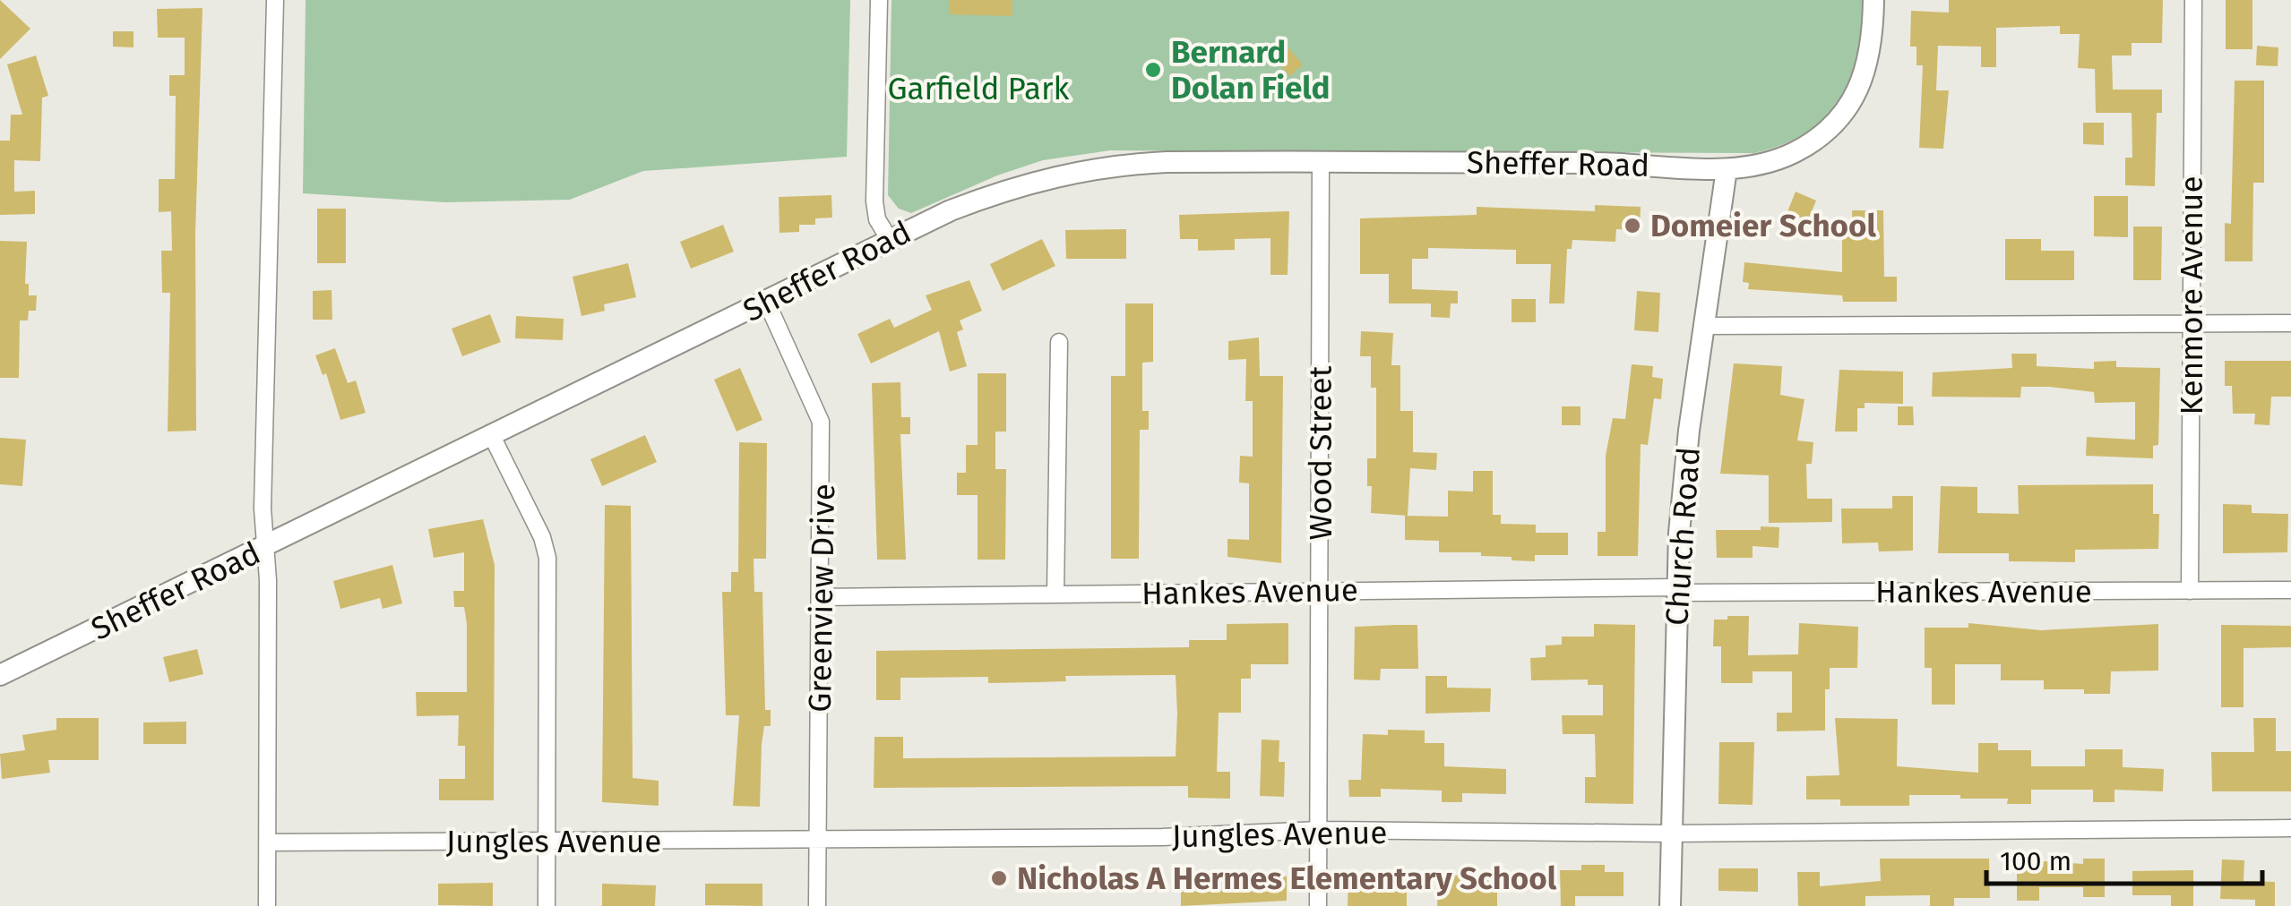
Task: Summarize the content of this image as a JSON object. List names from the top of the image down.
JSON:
{
  "streets": {
    "street": [
      "Sheffer Road",
      "Kenmore Avenue",
      "Wood Street",
      "Church Road",
      "Hankes Avenue",
      "Greenview Drive",
      "Jungles Avenue"
    ]
  },
  "crossings": [
    ["Sheffer Road", "Wood Street"],
    ["Sheffer Road", "Church Road"],
    ["Sheffer Road", "Greenview Drive"],
    ["Kenmore Avenue", "Hankes Avenue"],
    ["Wood Street", "Hankes Avenue"],
    ["Wood Street", "Jungles Avenue"],
    ["Church Road", "Hankes Avenue"],
    ["Church Road", "Jungles Avenue"],
    ["Hankes Avenue", "Greenview Drive"],
    ["Greenview Drive", "Jungles Avenue"]
  ],
  "parks": ["Garfield Park"],
  "places": ["Bernard Dolan Field", "Domeier School", "Nicholas A Hermes Elementary School"],
  "scale_bar": "100 m"
}
